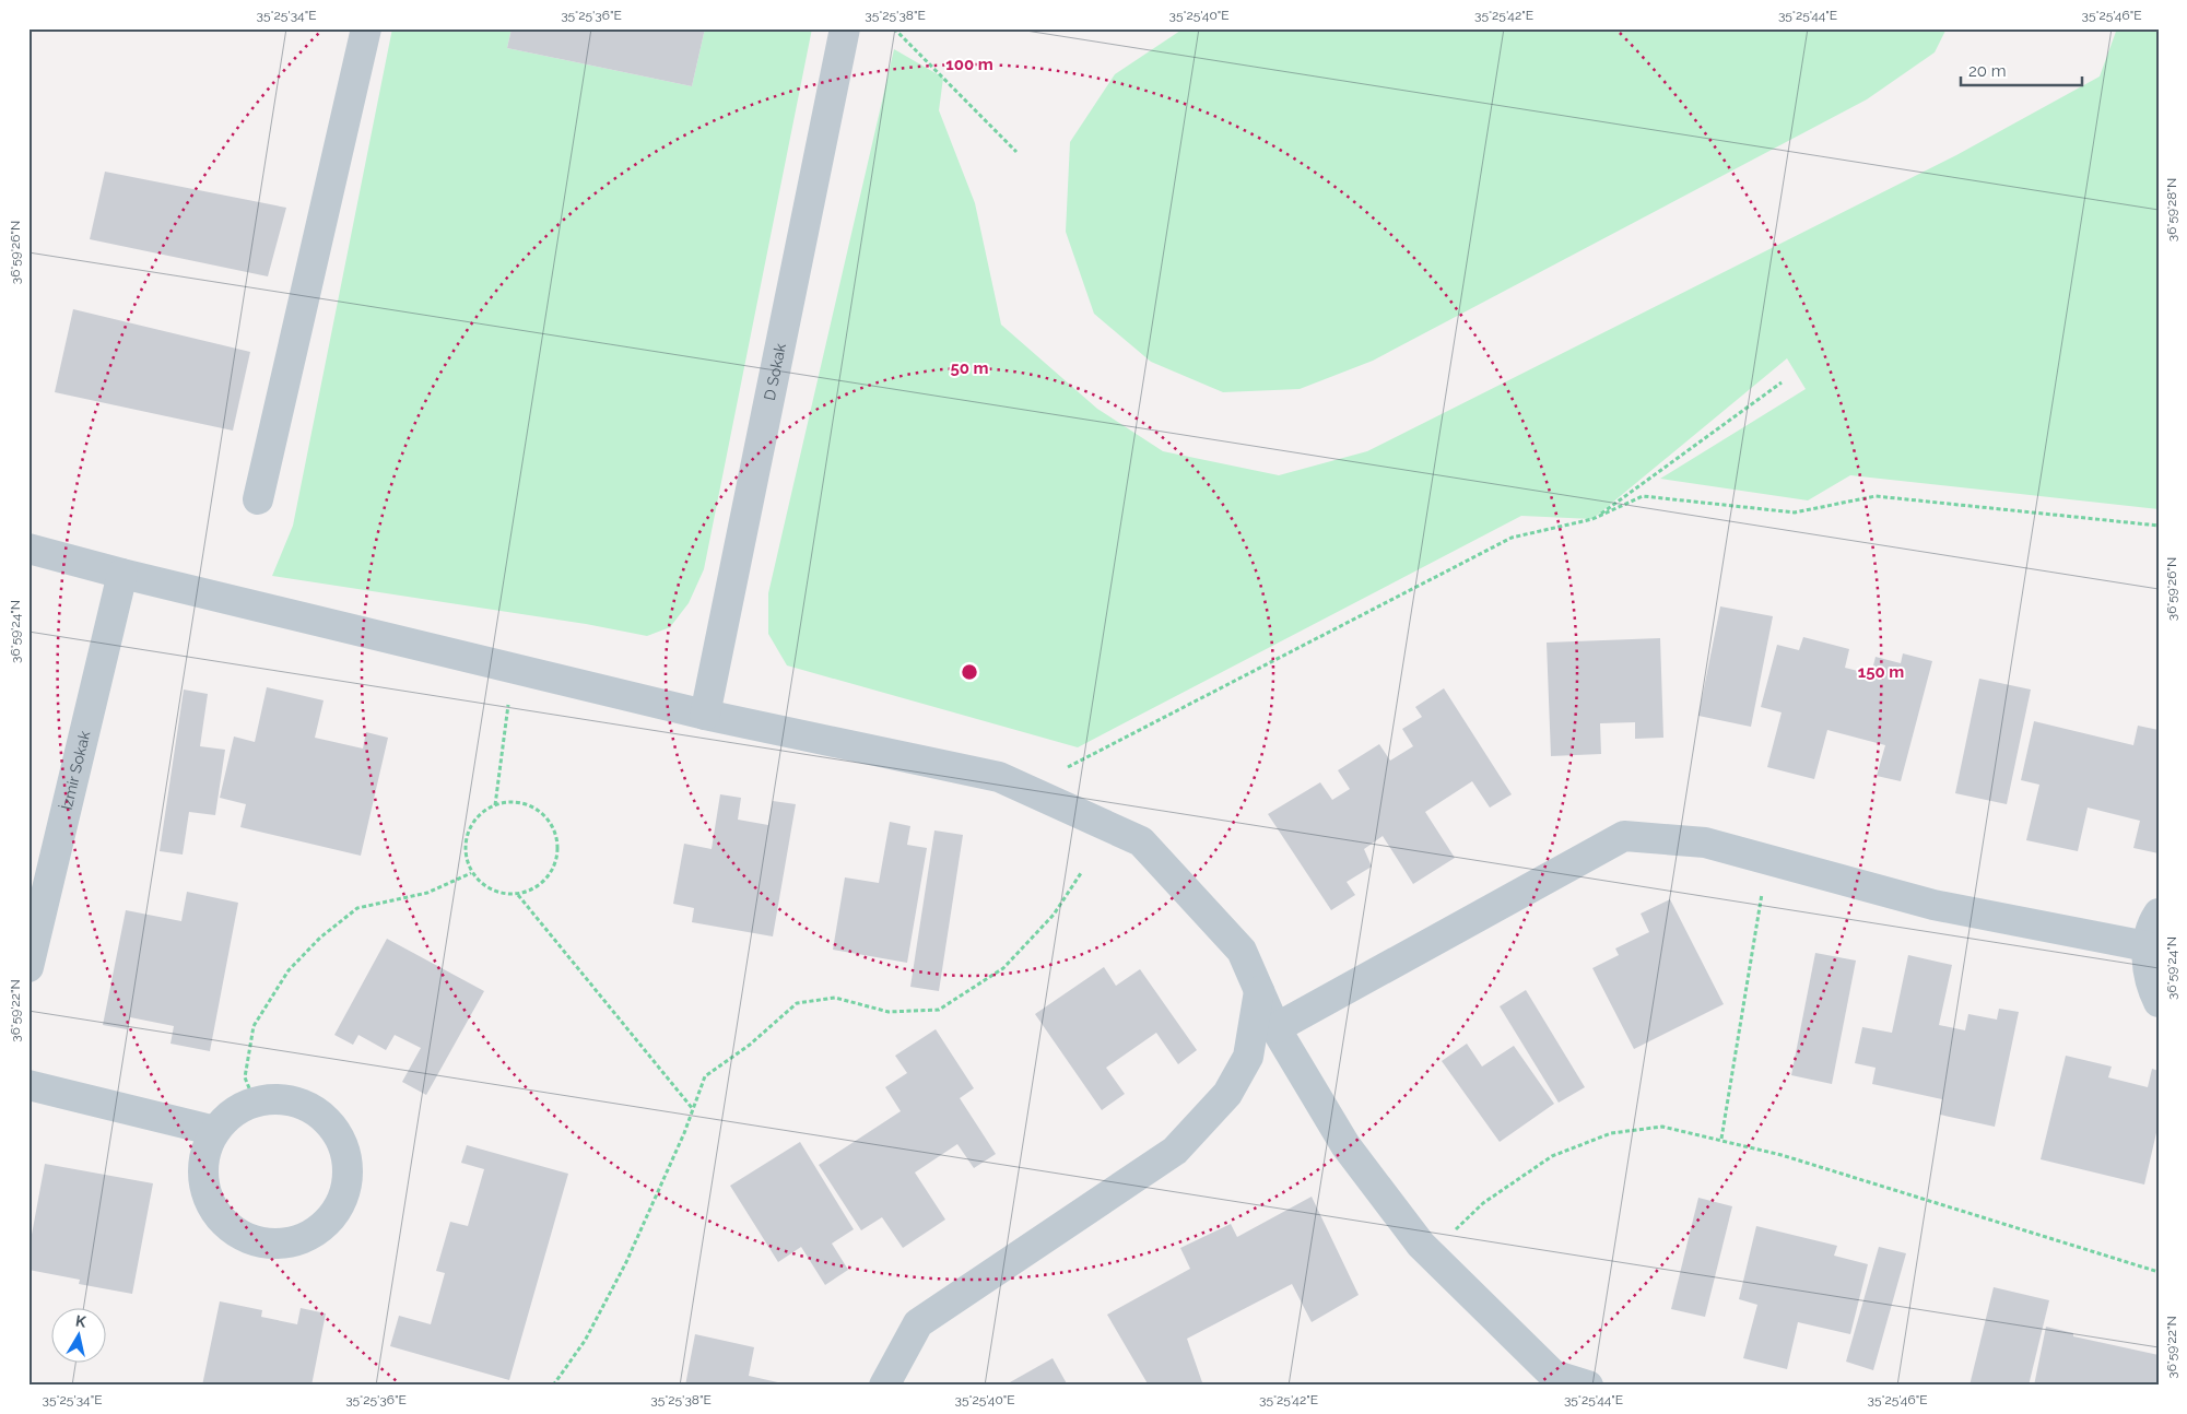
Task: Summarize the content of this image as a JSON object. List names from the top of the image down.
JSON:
{
  "streets": {
    "lane": ["D Sokak", "İzmir Sokak"]
  },
  "scale_bar": "20 m",
  "north": "top",
  "coordinates": [
    "35°25'34\"E",
    "35°25'36\"E",
    "35°25'38\"E",
    "35°25'40\"E",
    "35°25'42\"E",
    "35°25'44\"E",
    "35°25'46\"E",
    "36°59'28\"N",
    "36°59'26\"N",
    "36°59'24\"N",
    "36°59'22\"N"
  ],
  "rings": ["100 m", "50 m", "150 m"]
}
